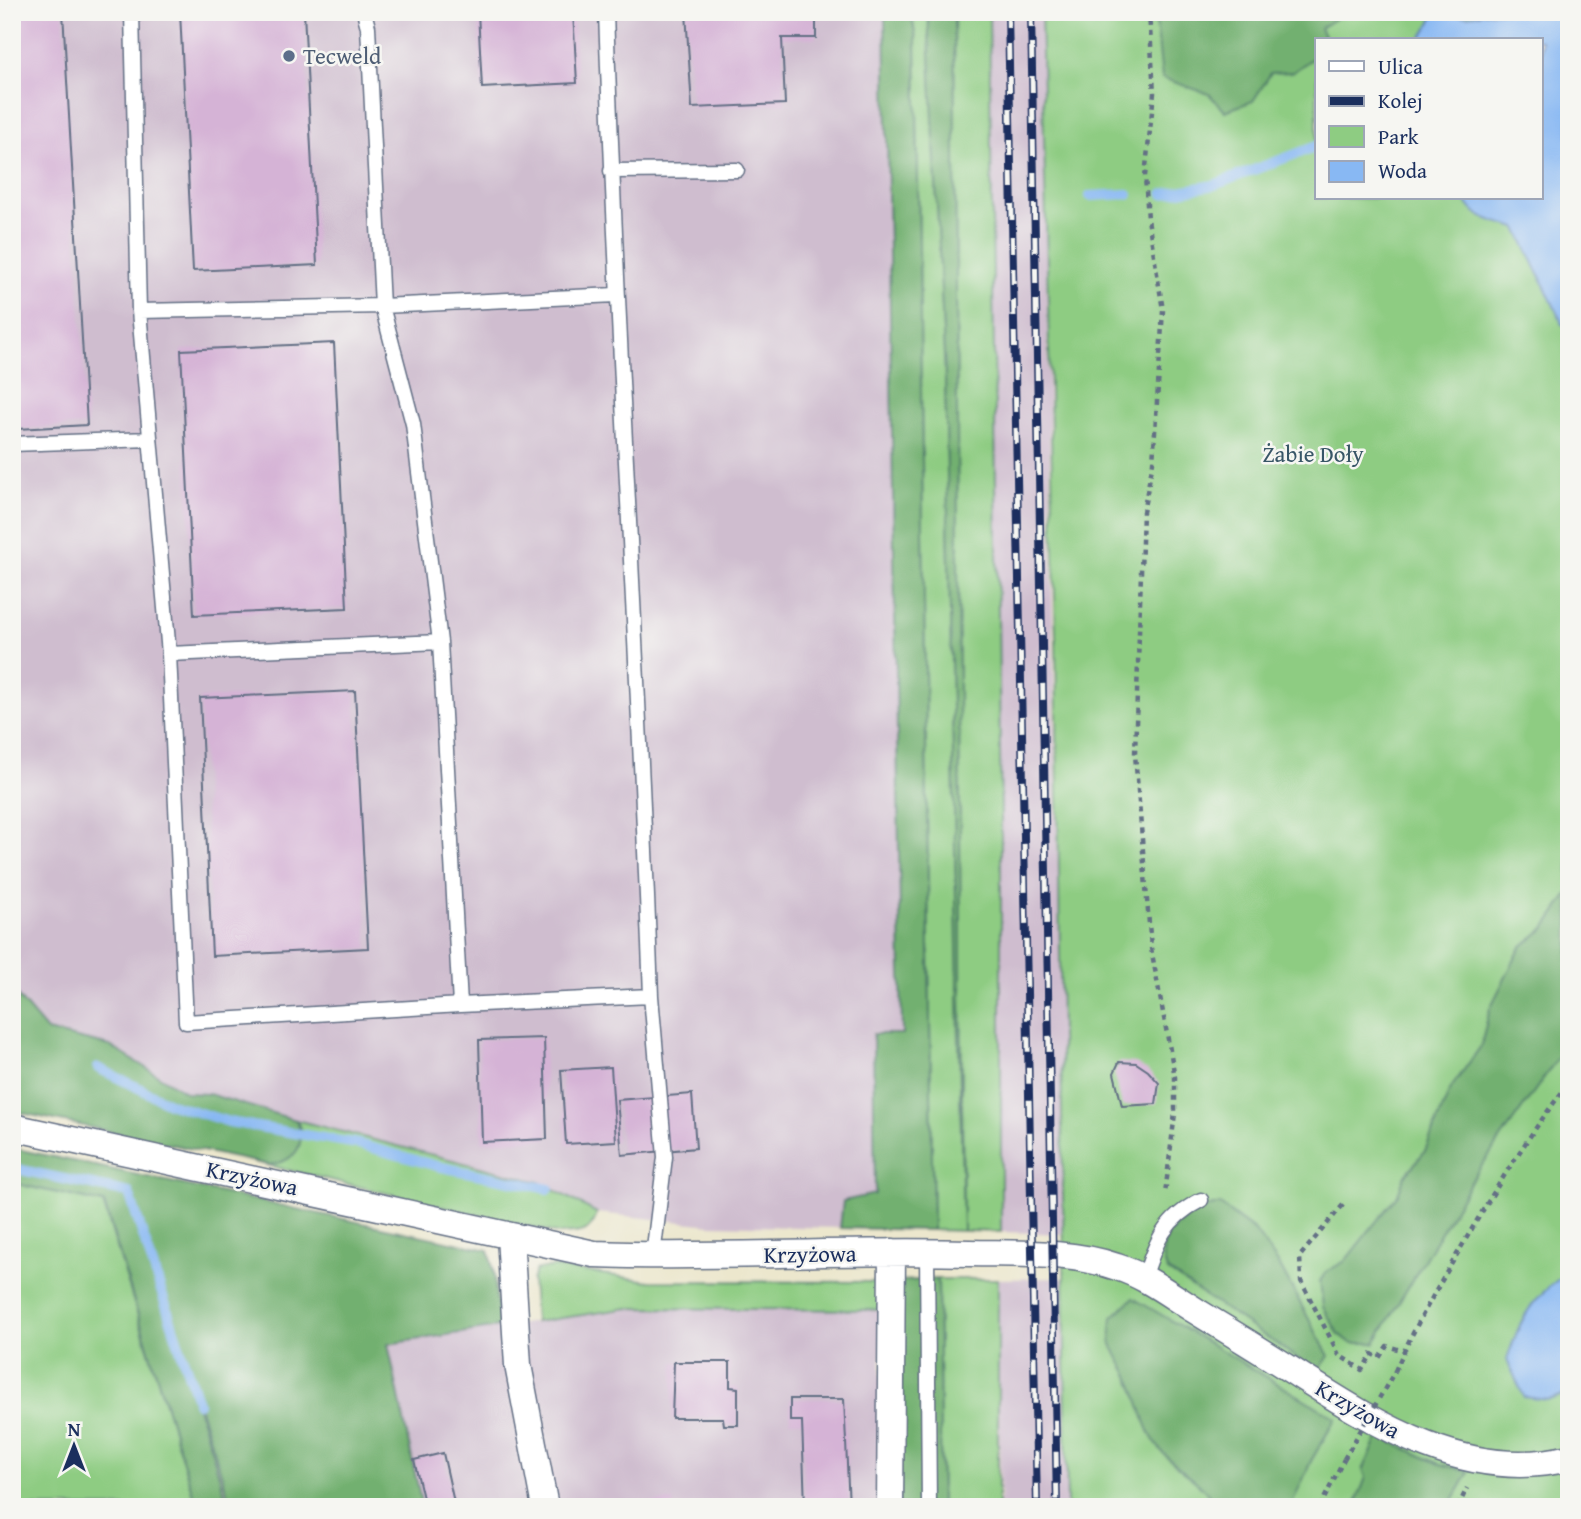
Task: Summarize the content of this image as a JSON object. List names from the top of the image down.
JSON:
{
  "streets": {
    "street": ["Krzyżowa"]
  },
  "parks": ["Żabie Doły"],
  "places": ["Tecweld"],
  "legend": [
    "Ulica",
    "Kolej",
    "Park",
    "Woda"
  ],
  "north": "top"
}
